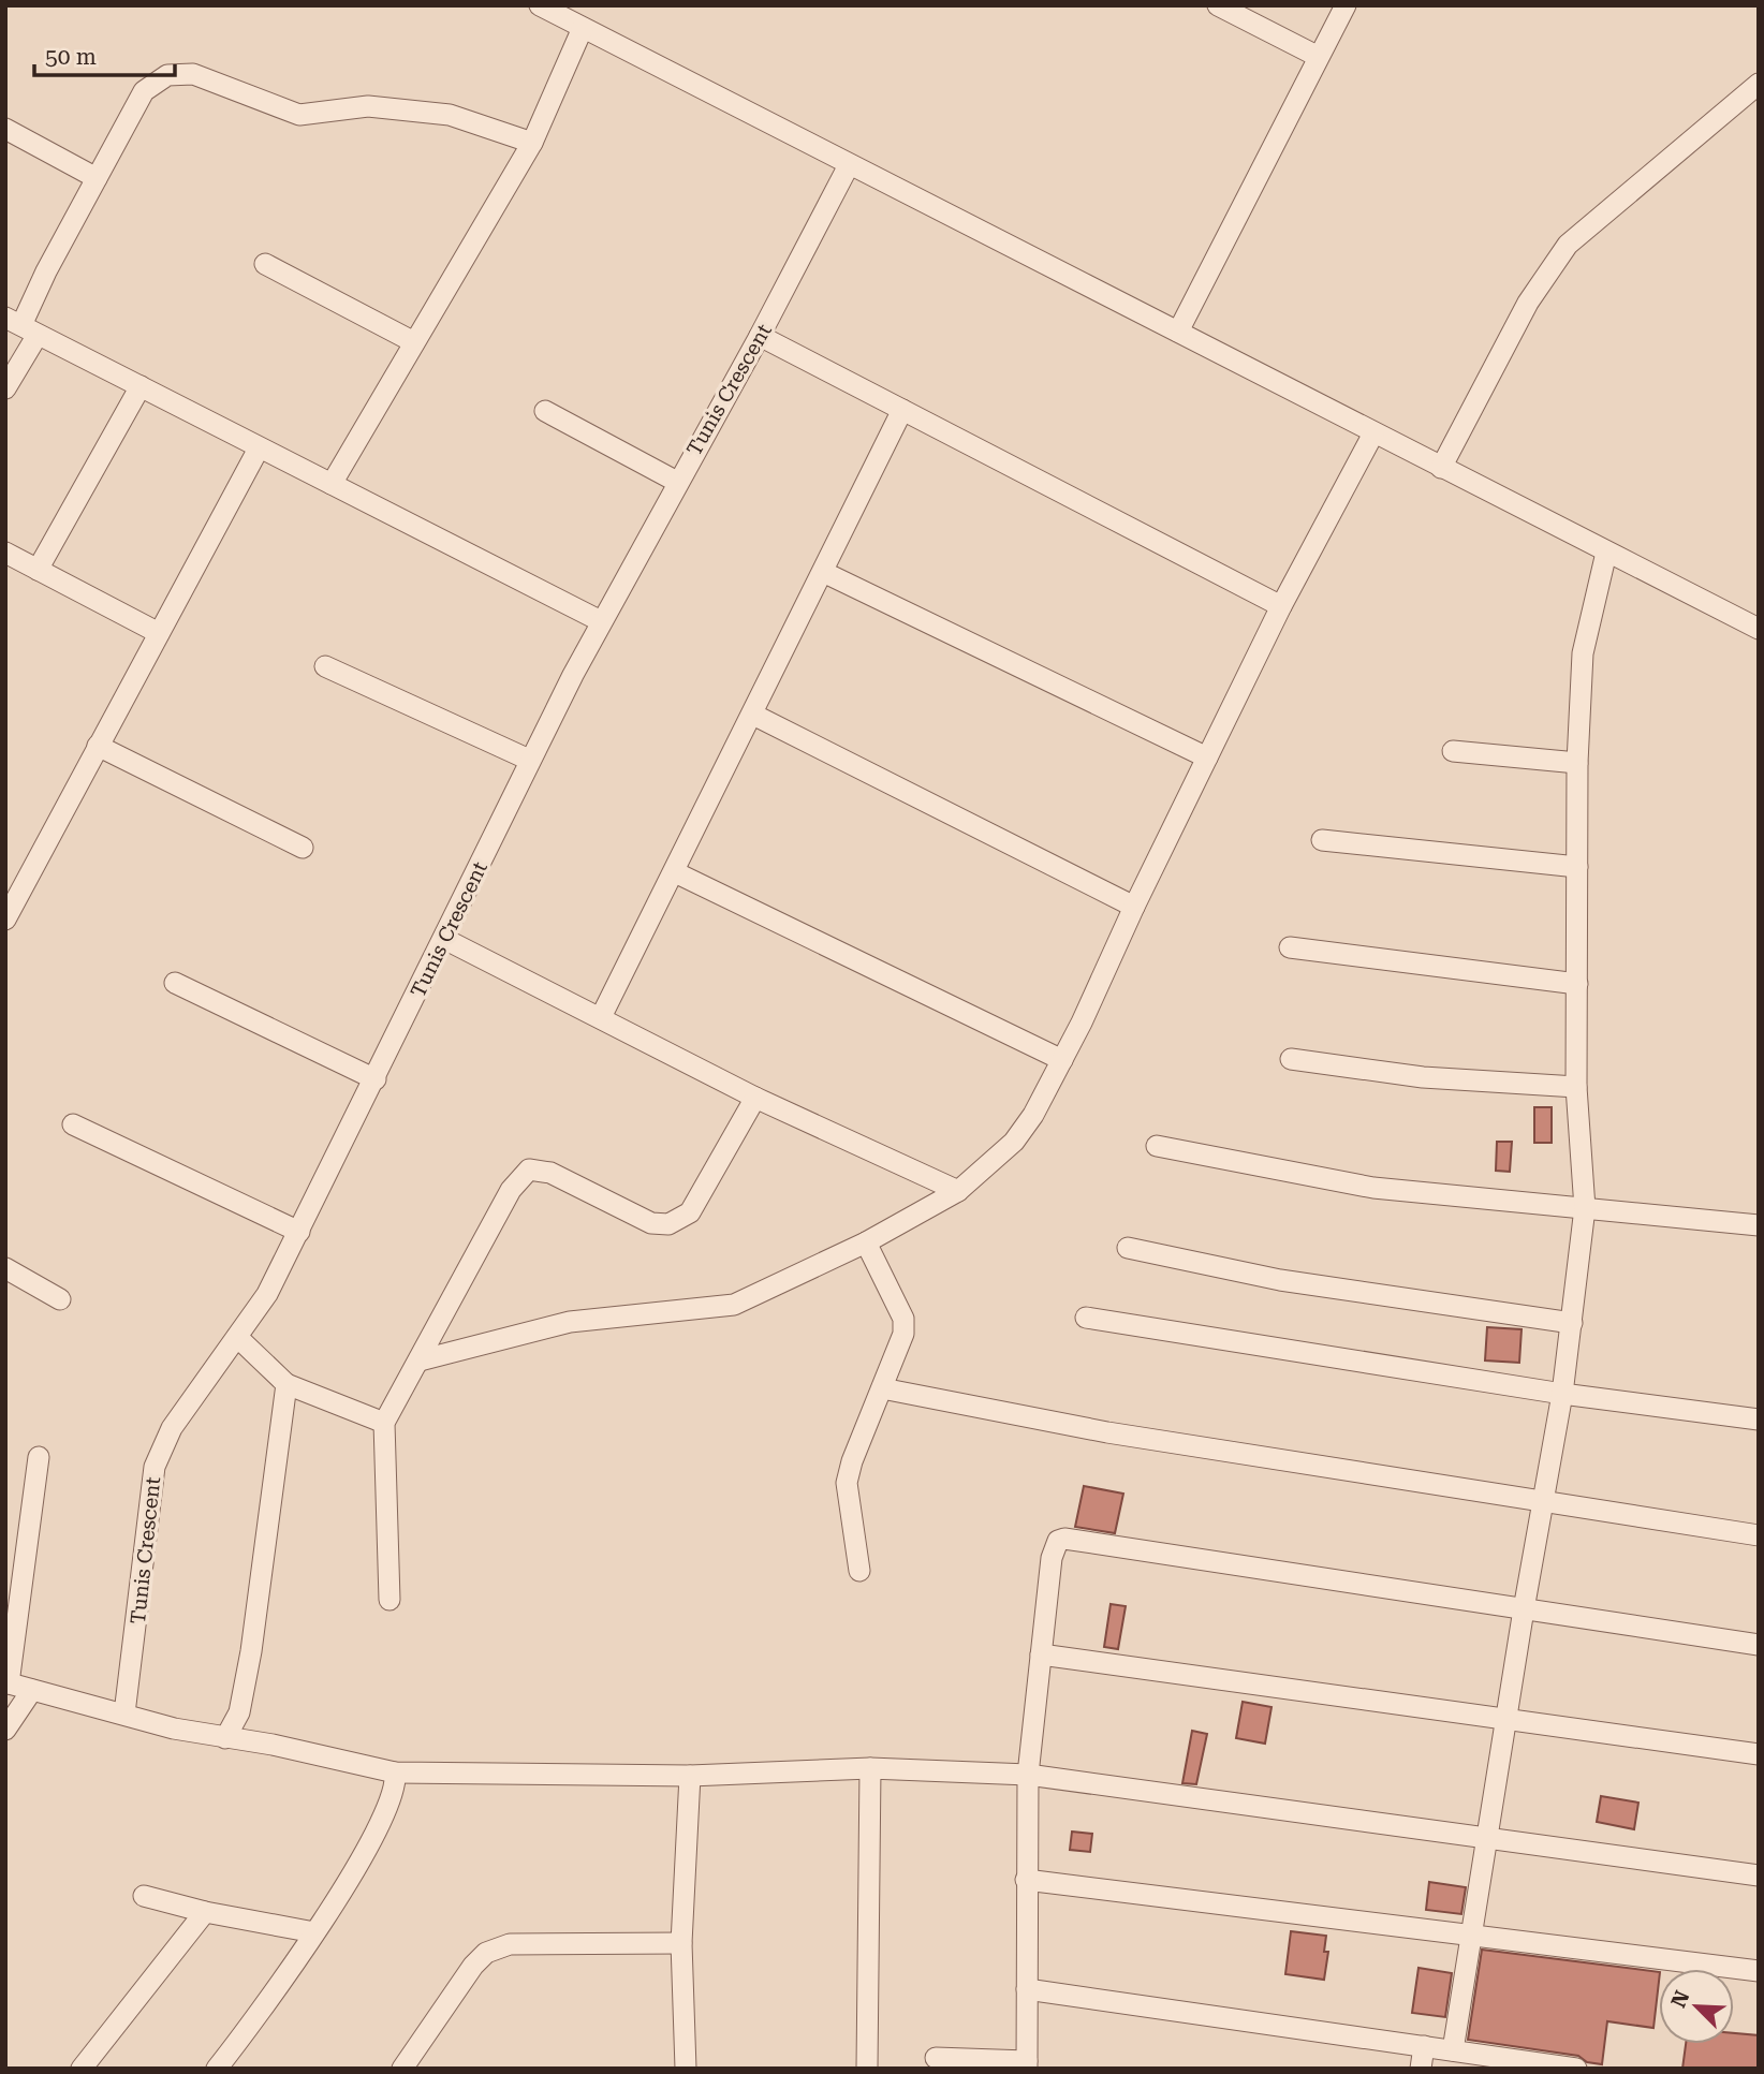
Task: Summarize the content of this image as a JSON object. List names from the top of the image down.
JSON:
{
  "streets": {
    "street": ["Tunis Crescent"]
  },
  "scale_bar": "50 m",
  "north": "top left"
}
